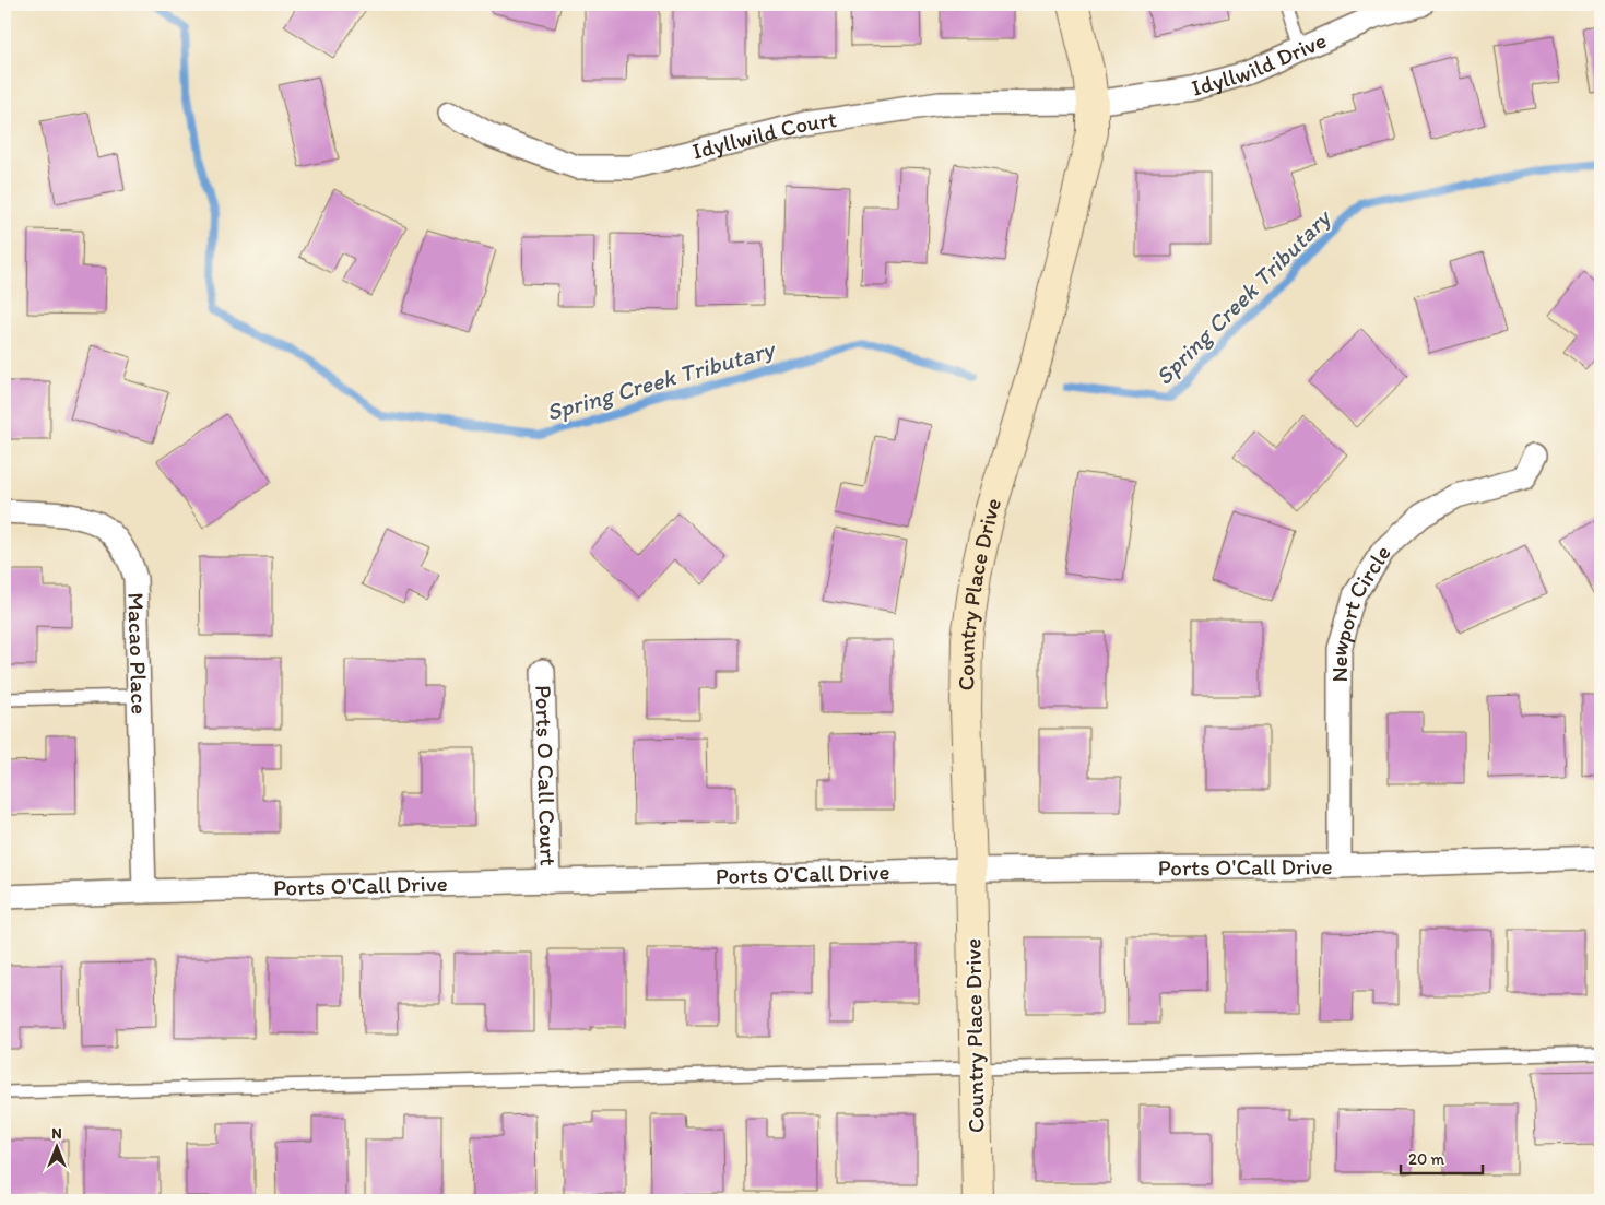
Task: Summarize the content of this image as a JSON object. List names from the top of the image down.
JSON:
{
  "streets": {
    "street": [
      "Idyllwild Drive",
      "Idyllwild Court",
      "Country Place Drive",
      "Newport Circle",
      "Macao Place",
      "Ports O Call Court",
      "Ports O'Call Drive"
    ]
  },
  "crossings": [
    ["Idyllwild Drive", "Idyllwild Court"],
    ["Idyllwild Drive", "Country Place Drive"],
    ["Idyllwild Court", "Country Place Drive"],
    ["Country Place Drive", "Ports O'Call Drive"],
    ["Newport Circle", "Ports O'Call Drive"],
    ["Macao Place", "Ports O'Call Drive"],
    ["Ports O Call Court", "Ports O'Call Drive"]
  ],
  "water": ["Spring Creek Tributary"],
  "scale_bar": "20 m",
  "north": "top"
}
